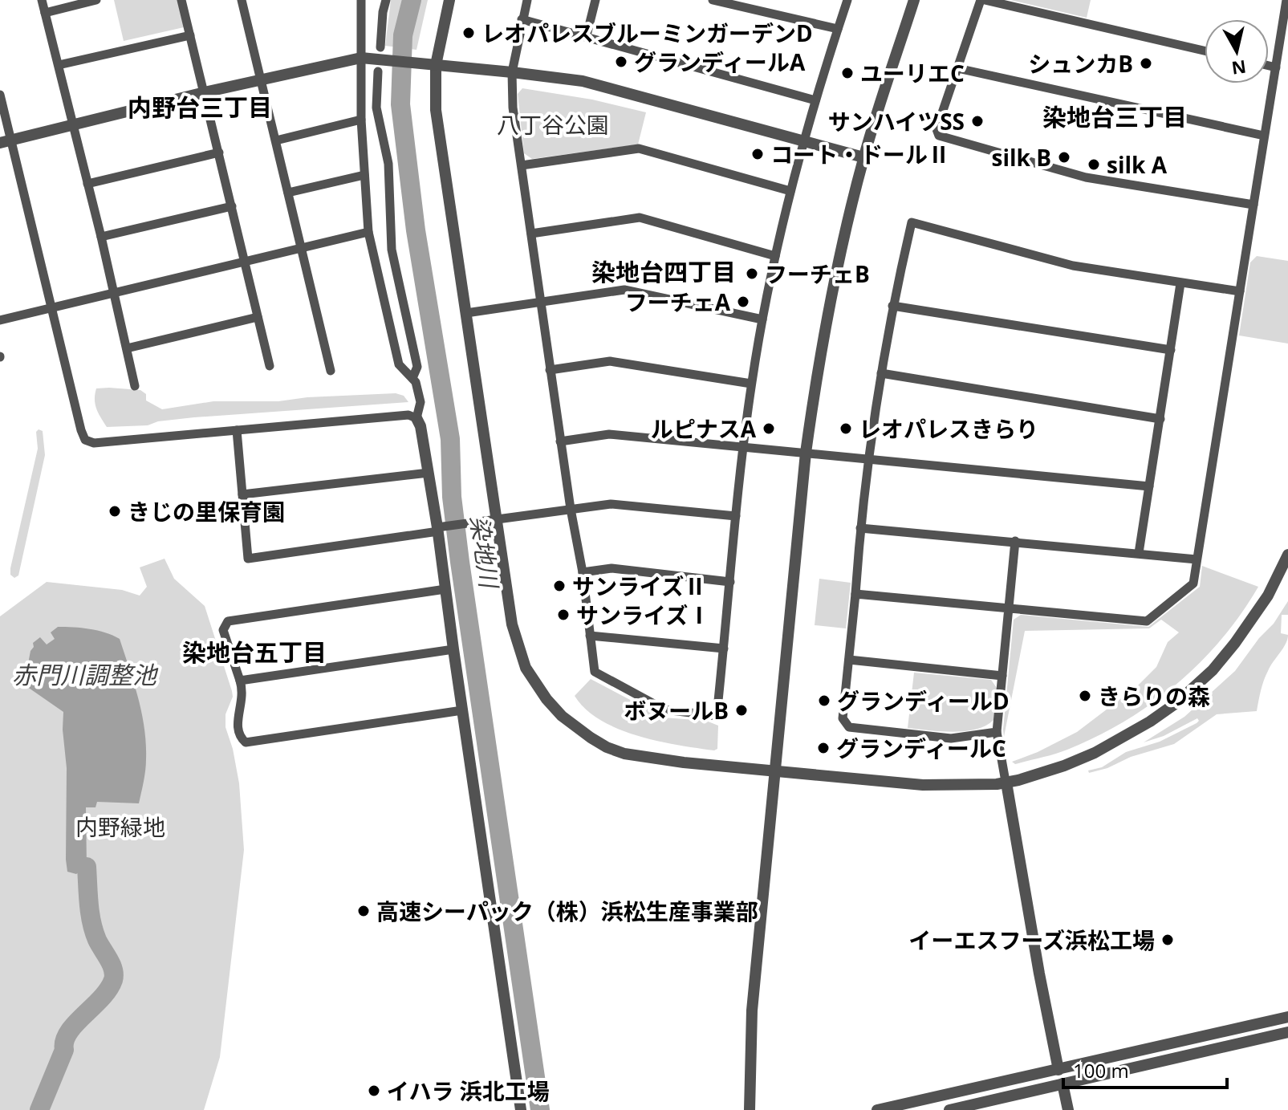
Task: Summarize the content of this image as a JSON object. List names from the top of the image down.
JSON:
{
  "districts": [
    "内野台三丁目",
    "染地台三丁目",
    "染地台四丁目",
    "染地台五丁目"
  ],
  "water": ["染地川", "赤門川調整池"],
  "parks": ["八丁谷公園", "内野緑地"],
  "places": [
    "レオパレスブルーミンガーデンD",
    "グランディールA",
    "シュンカB",
    "ユーリエC",
    "サンハイツSS",
    "コート・ドールⅡ",
    "silk B",
    "silk A",
    "フーチェB",
    "フーチェA",
    "ルピナスA",
    "レオパレスきらり",
    "きじの里保育園",
    "サンライズⅡ",
    "サンライズⅠ",
    "きらりの森",
    "グランディールD",
    "ボヌールB",
    "グランディールC",
    "高速シーパック（株）浜松生産事業部",
    "イーエスフーズ浜松工場",
    "イハラ 浜北工場"
  ],
  "scale_bar": "100 m",
  "north": "bottom"
}
